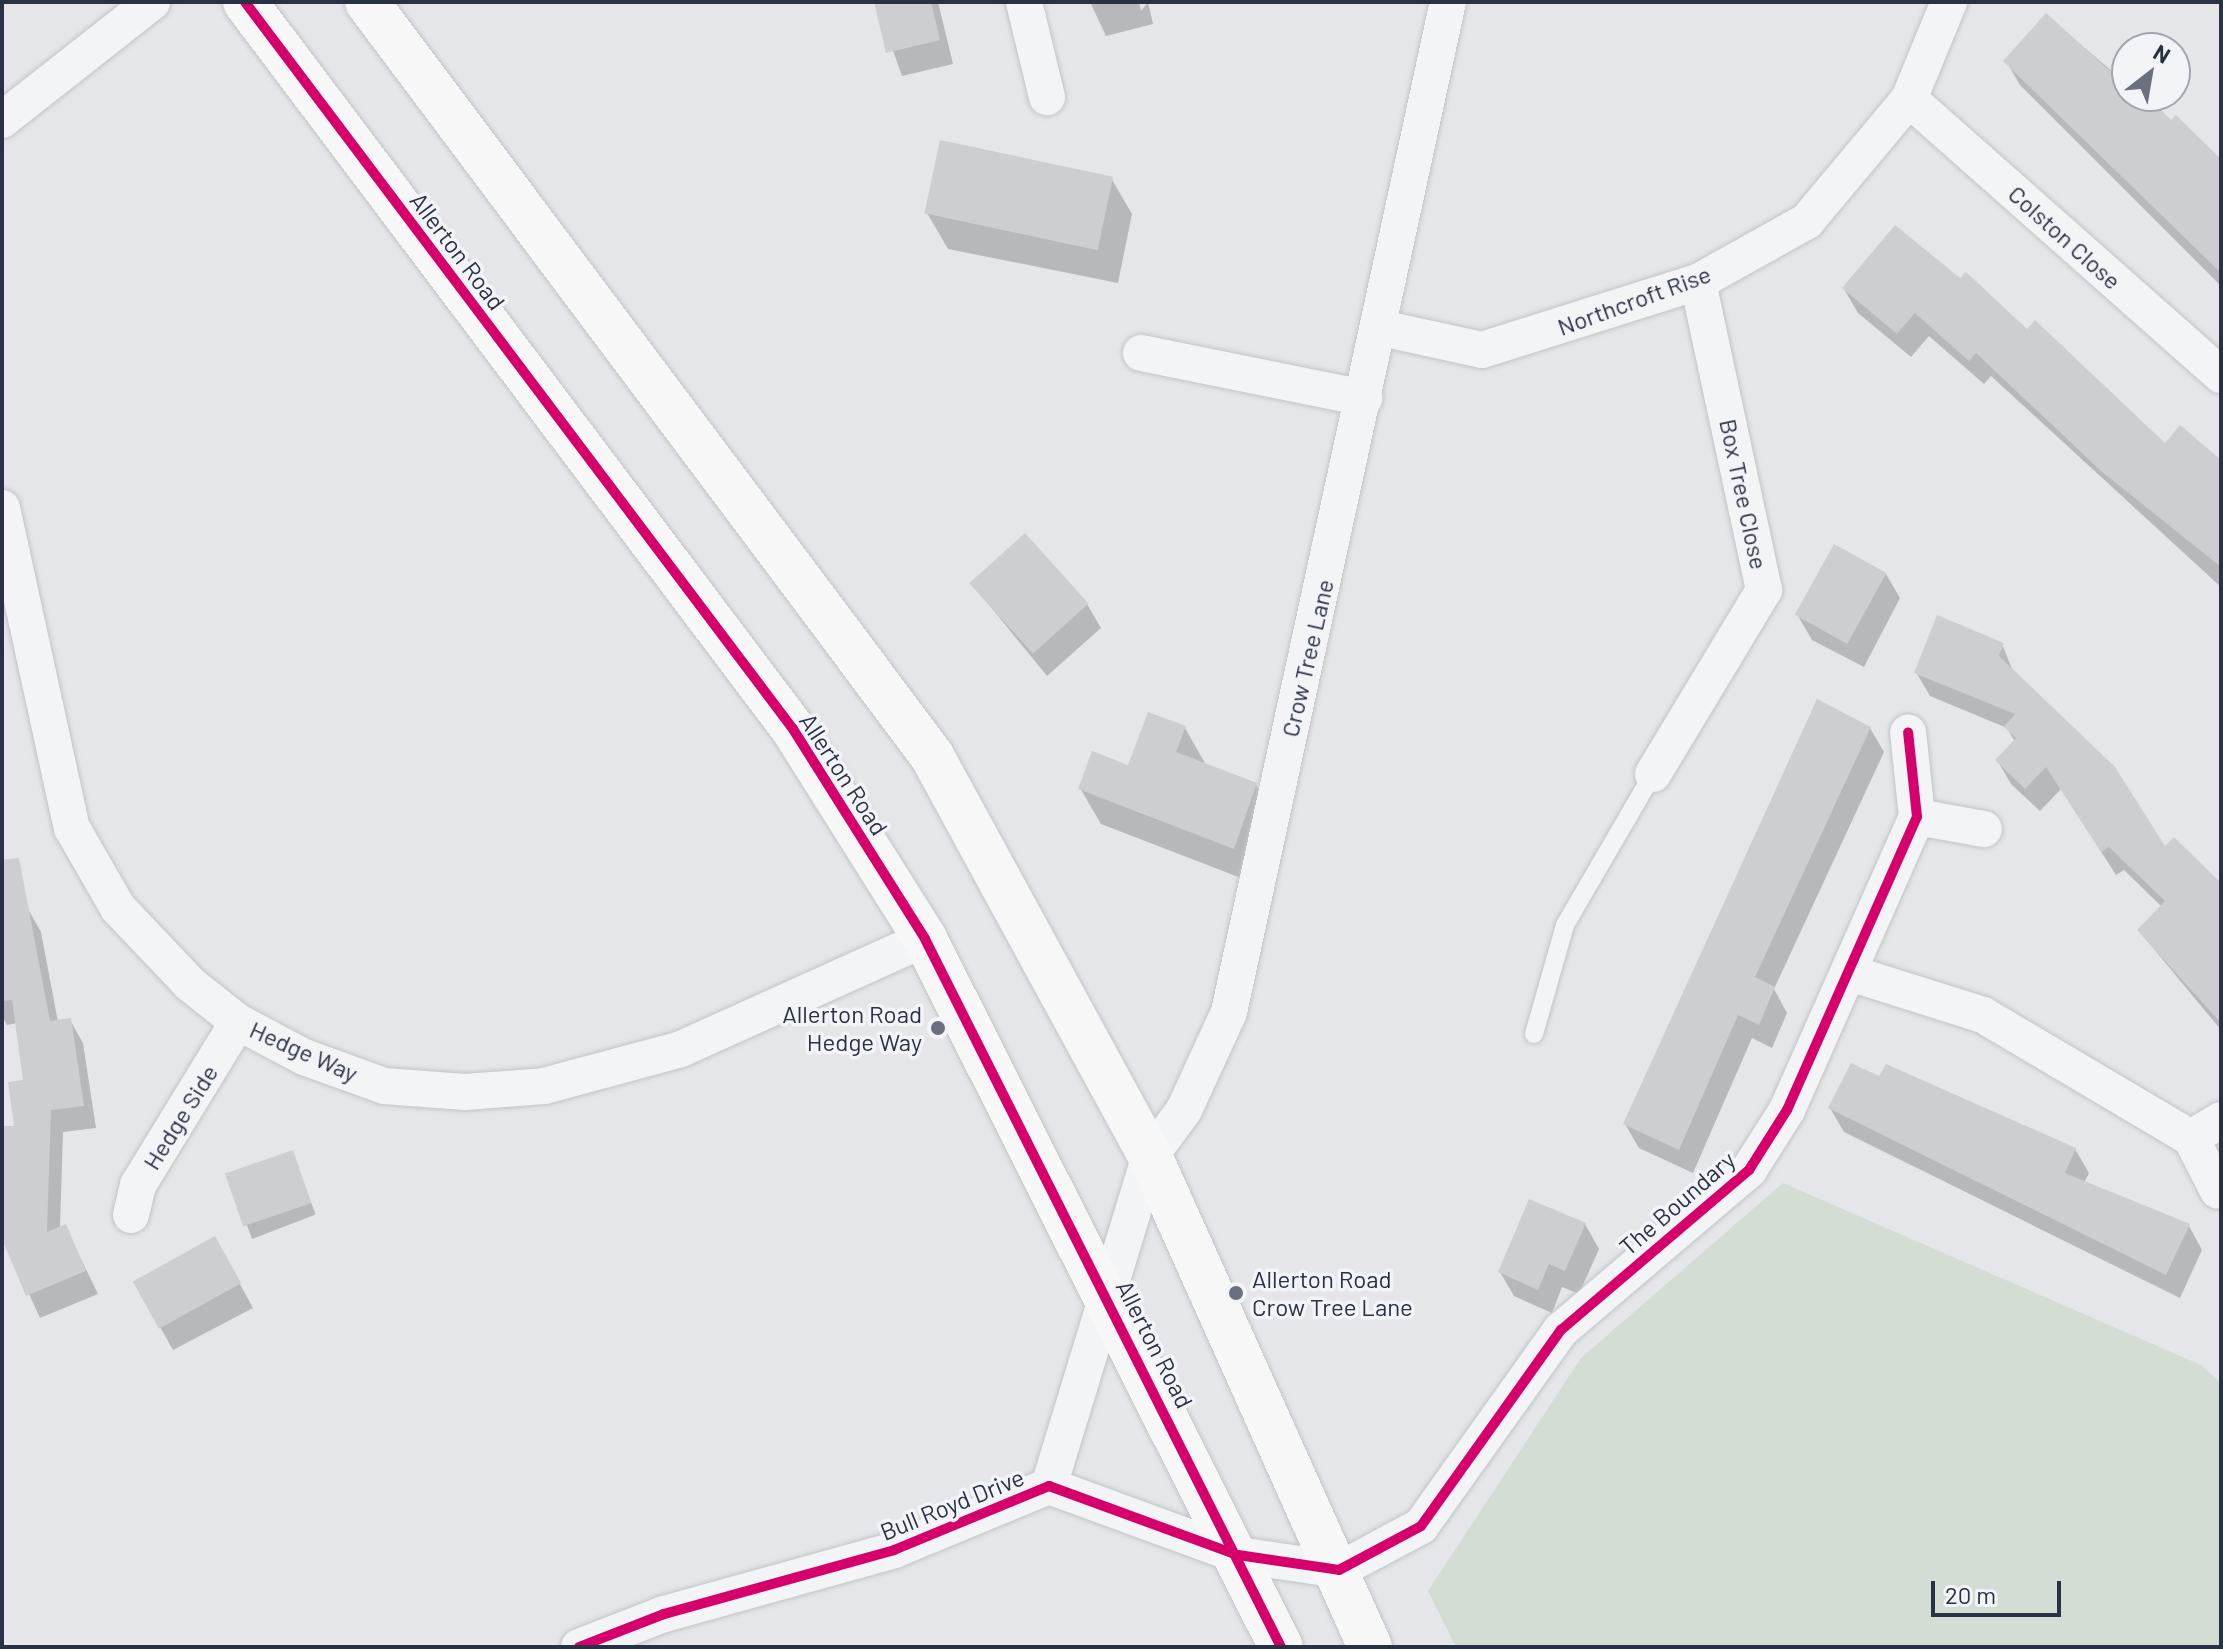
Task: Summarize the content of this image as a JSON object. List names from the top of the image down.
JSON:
{
  "streets": {
    "street": [
      "Colston Close",
      "Allerton Road",
      "Northcroft Rise",
      "Box Tree Close",
      "Crow Tree Lane",
      "Hedge Way",
      "Hedge Side",
      "The Boundary",
      "Bull Royd Drive"
    ]
  },
  "crossings": [
    ["Colston Close", "Northcroft Rise"],
    ["Allerton Road", "Crow Tree Lane"],
    ["Allerton Road", "Hedge Way"],
    ["Allerton Road", "Bull Royd Drive"],
    ["Northcroft Rise", "Box Tree Close"],
    ["Northcroft Rise", "Crow Tree Lane"],
    ["Crow Tree Lane", "Bull Royd Drive"],
    ["Hedge Way", "Hedge Side"],
    ["The Boundary", "Bull Royd Drive"]
  ],
  "places": ["Allerton Road Hedge Way", "Allerton Road Crow Tree Lane"],
  "scale_bar": "20 m",
  "north": "top right"
}
